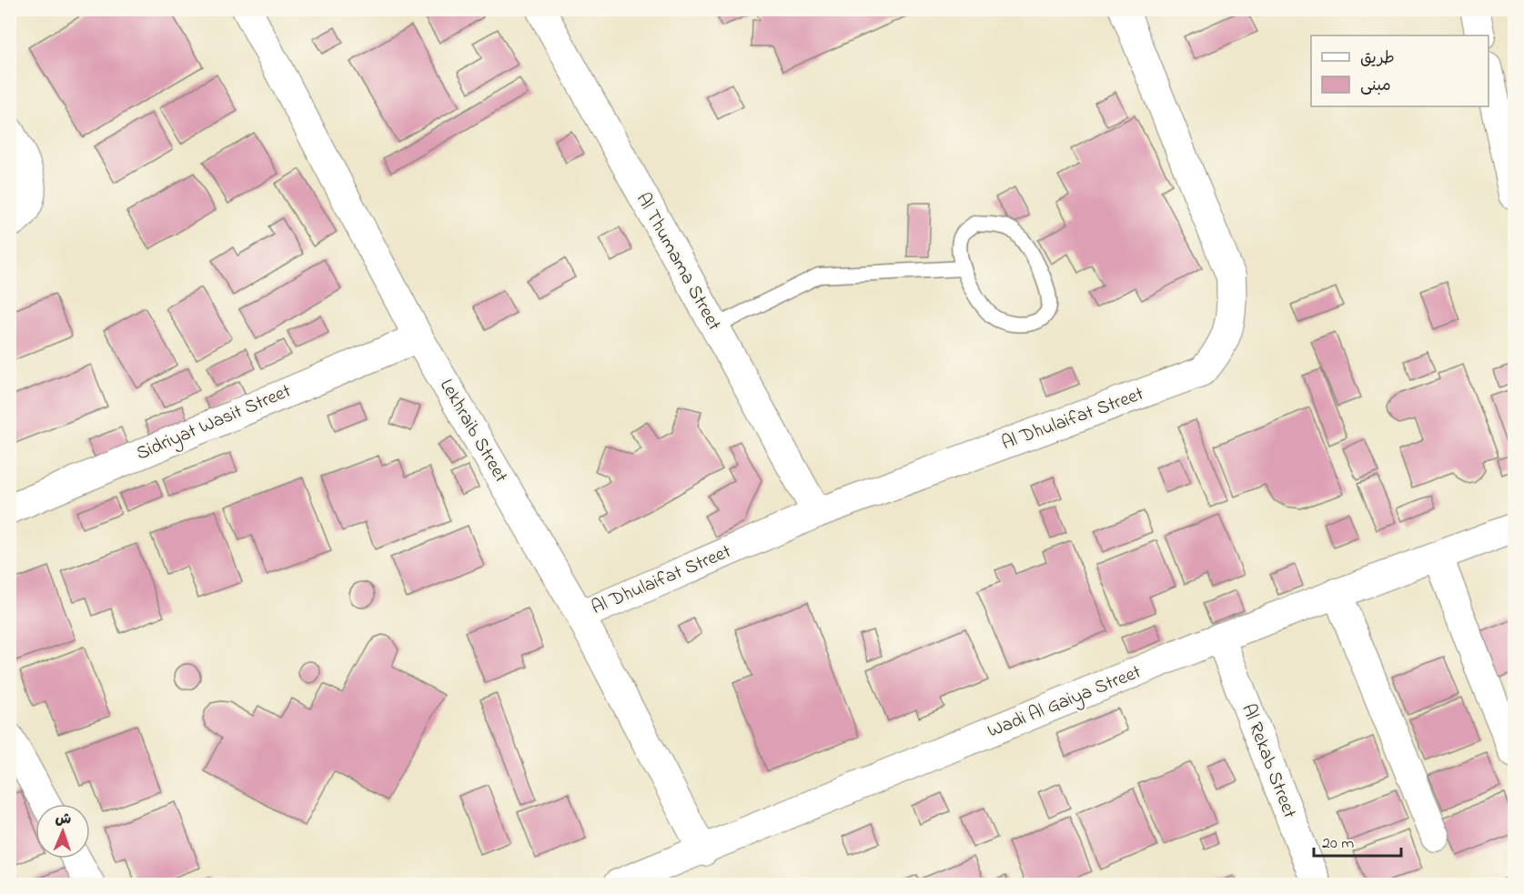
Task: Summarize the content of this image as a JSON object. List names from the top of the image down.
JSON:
{
  "streets": {
    "street": [
      "Al Thumama Street",
      "Al Dhulaifat Street",
      "Sidriyat Wasit Street",
      "Lekhraib Street",
      "Wadi Al Gaiya Street",
      "Al Rekab Street"
    ]
  },
  "crossings": [
    ["Al Thumama Street", "Al Dhulaifat Street"],
    ["Al Dhulaifat Street", "Lekhraib Street"],
    ["Sidriyat Wasit Street", "Lekhraib Street"],
    ["Lekhraib Street", "Wadi Al Gaiya Street"],
    ["Wadi Al Gaiya Street", "Al Rekab Street"]
  ],
  "legend": ["طريق", "مبنى"],
  "scale_bar": "20 m",
  "north": "top"
}
